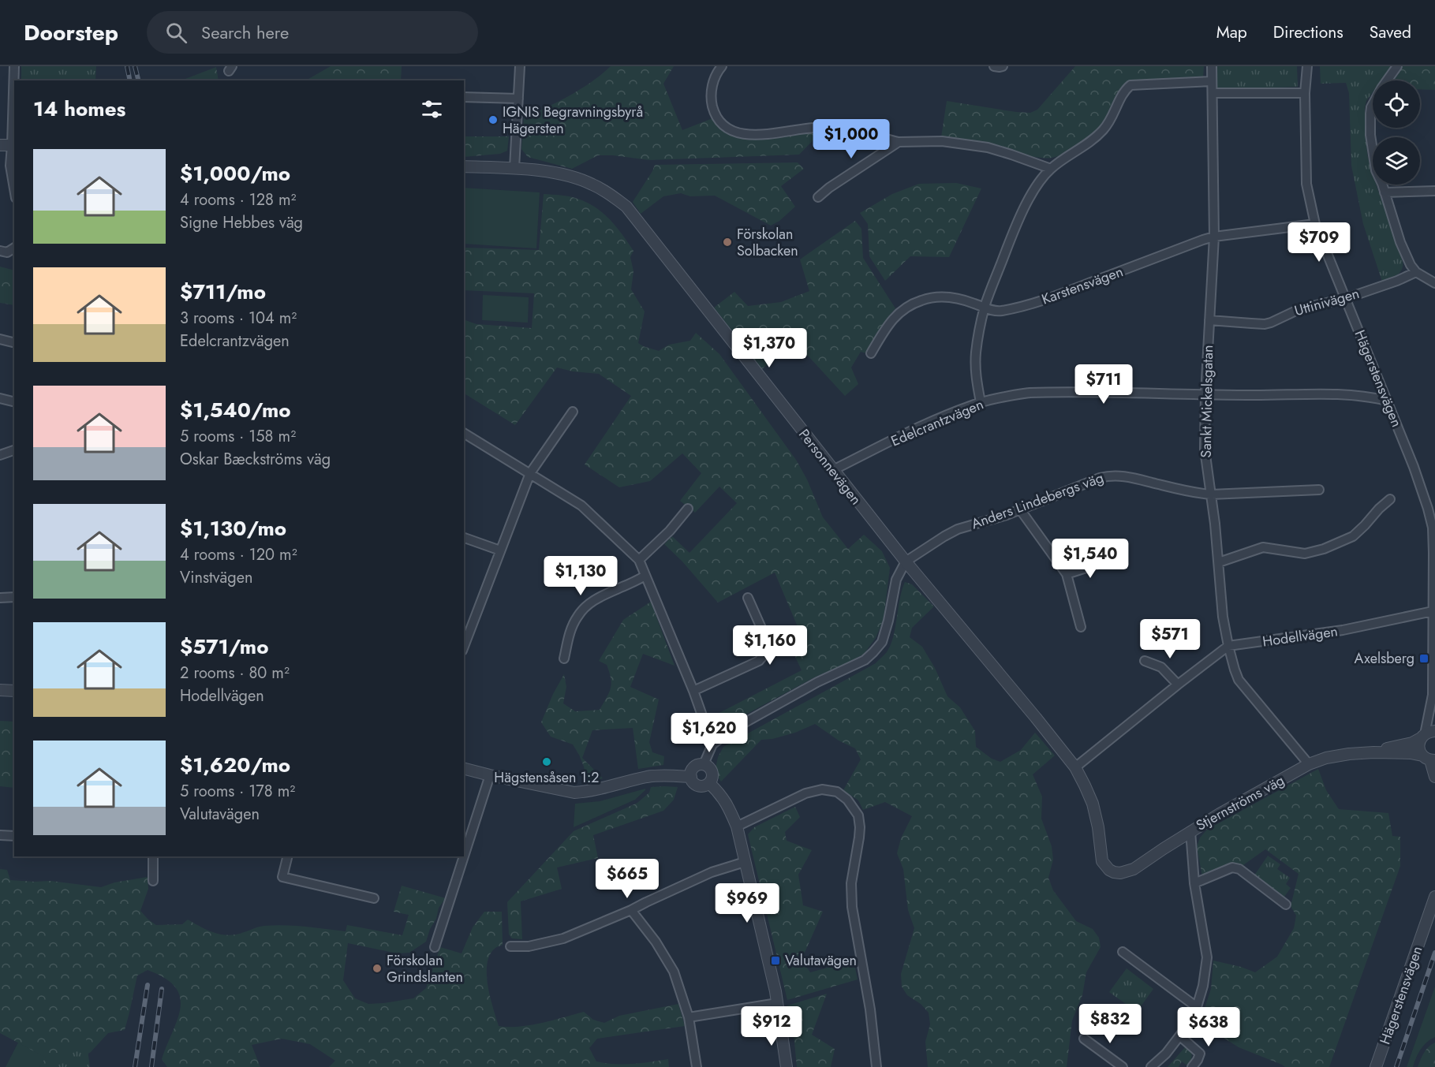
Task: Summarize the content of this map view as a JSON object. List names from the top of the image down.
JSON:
{
  "streets": {
    "street": [
      "Karstensvägen",
      "Uttinivägen",
      "Hägerstensvägen",
      "Sankt Mickelsgatan",
      "Edelcrantzvägen",
      "Personnevägen",
      "Anders Lindebergs väg",
      "Hodellvägen",
      "Stjernströms väg"
    ]
  },
  "crossings": [
    ["Karstensvägen", "Hägerstensvägen"],
    ["Karstensvägen", "Sankt Mickelsgatan"],
    ["Uttinivägen", "Hägerstensvägen"],
    ["Uttinivägen", "Sankt Mickelsgatan"],
    ["Hägerstensvägen", "Edelcrantzvägen"],
    ["Hägerstensvägen", "Hodellvägen"],
    ["Hägerstensvägen", "Stjernströms väg"],
    ["Sankt Mickelsgatan", "Edelcrantzvägen"],
    ["Sankt Mickelsgatan", "Anders Lindebergs väg"],
    ["Sankt Mickelsgatan", "Hodellvägen"],
    ["Sankt Mickelsgatan", "Stjernströms väg"],
    ["Edelcrantzvägen", "Personnevägen"],
    ["Personnevägen", "Anders Lindebergs väg"],
    ["Personnevägen", "Hodellvägen"],
    ["Personnevägen", "Stjernströms väg"]
  ],
  "places": {
    "other": [
      "IGNIS Begravningsbyrå Hägersten",
      "Förskolan Solbacken",
      "Hägstensåsen 1:2",
      "Förskolan Grindslanten"
    ],
    "transit": ["Axelsberg", "Valutavägen"]
  },
  "page": {
    "header": "Doorstep",
    "search": "Search here",
    "nav": ["Map", "Directions", "Saved"],
    "heading": "14 homes",
    "price": [
      "$1,000",
      "$709",
      "$1,370",
      "$711",
      "$1,540",
      "$1,130",
      "$571",
      "$1,160",
      "$1,620",
      "$665",
      "$969",
      "$832",
      "$912",
      "$638"
    ],
    "list": [
      {
        "name": "$1,000/mo",
        "note": "4 rooms · 128 m² · Signe Hebbes väg"
      },
      {
        "name": "$711/mo",
        "note": "3 rooms · 104 m² · Edelcrantzvägen"
      },
      {
        "name": "$1,540/mo",
        "note": "5 rooms · 158 m² · Oskar Bæckströms väg"
      },
      {
        "name": "$1,130/mo",
        "note": "4 rooms · 120 m² · Vinstvägen"
      },
      {
        "name": "$571/mo",
        "note": "2 rooms · 80 m² · Hodellvägen"
      },
      {
        "name": "$1,620/mo",
        "note": "5 rooms · 178 m² · Valutavägen"
      }
    ]
  }
}
